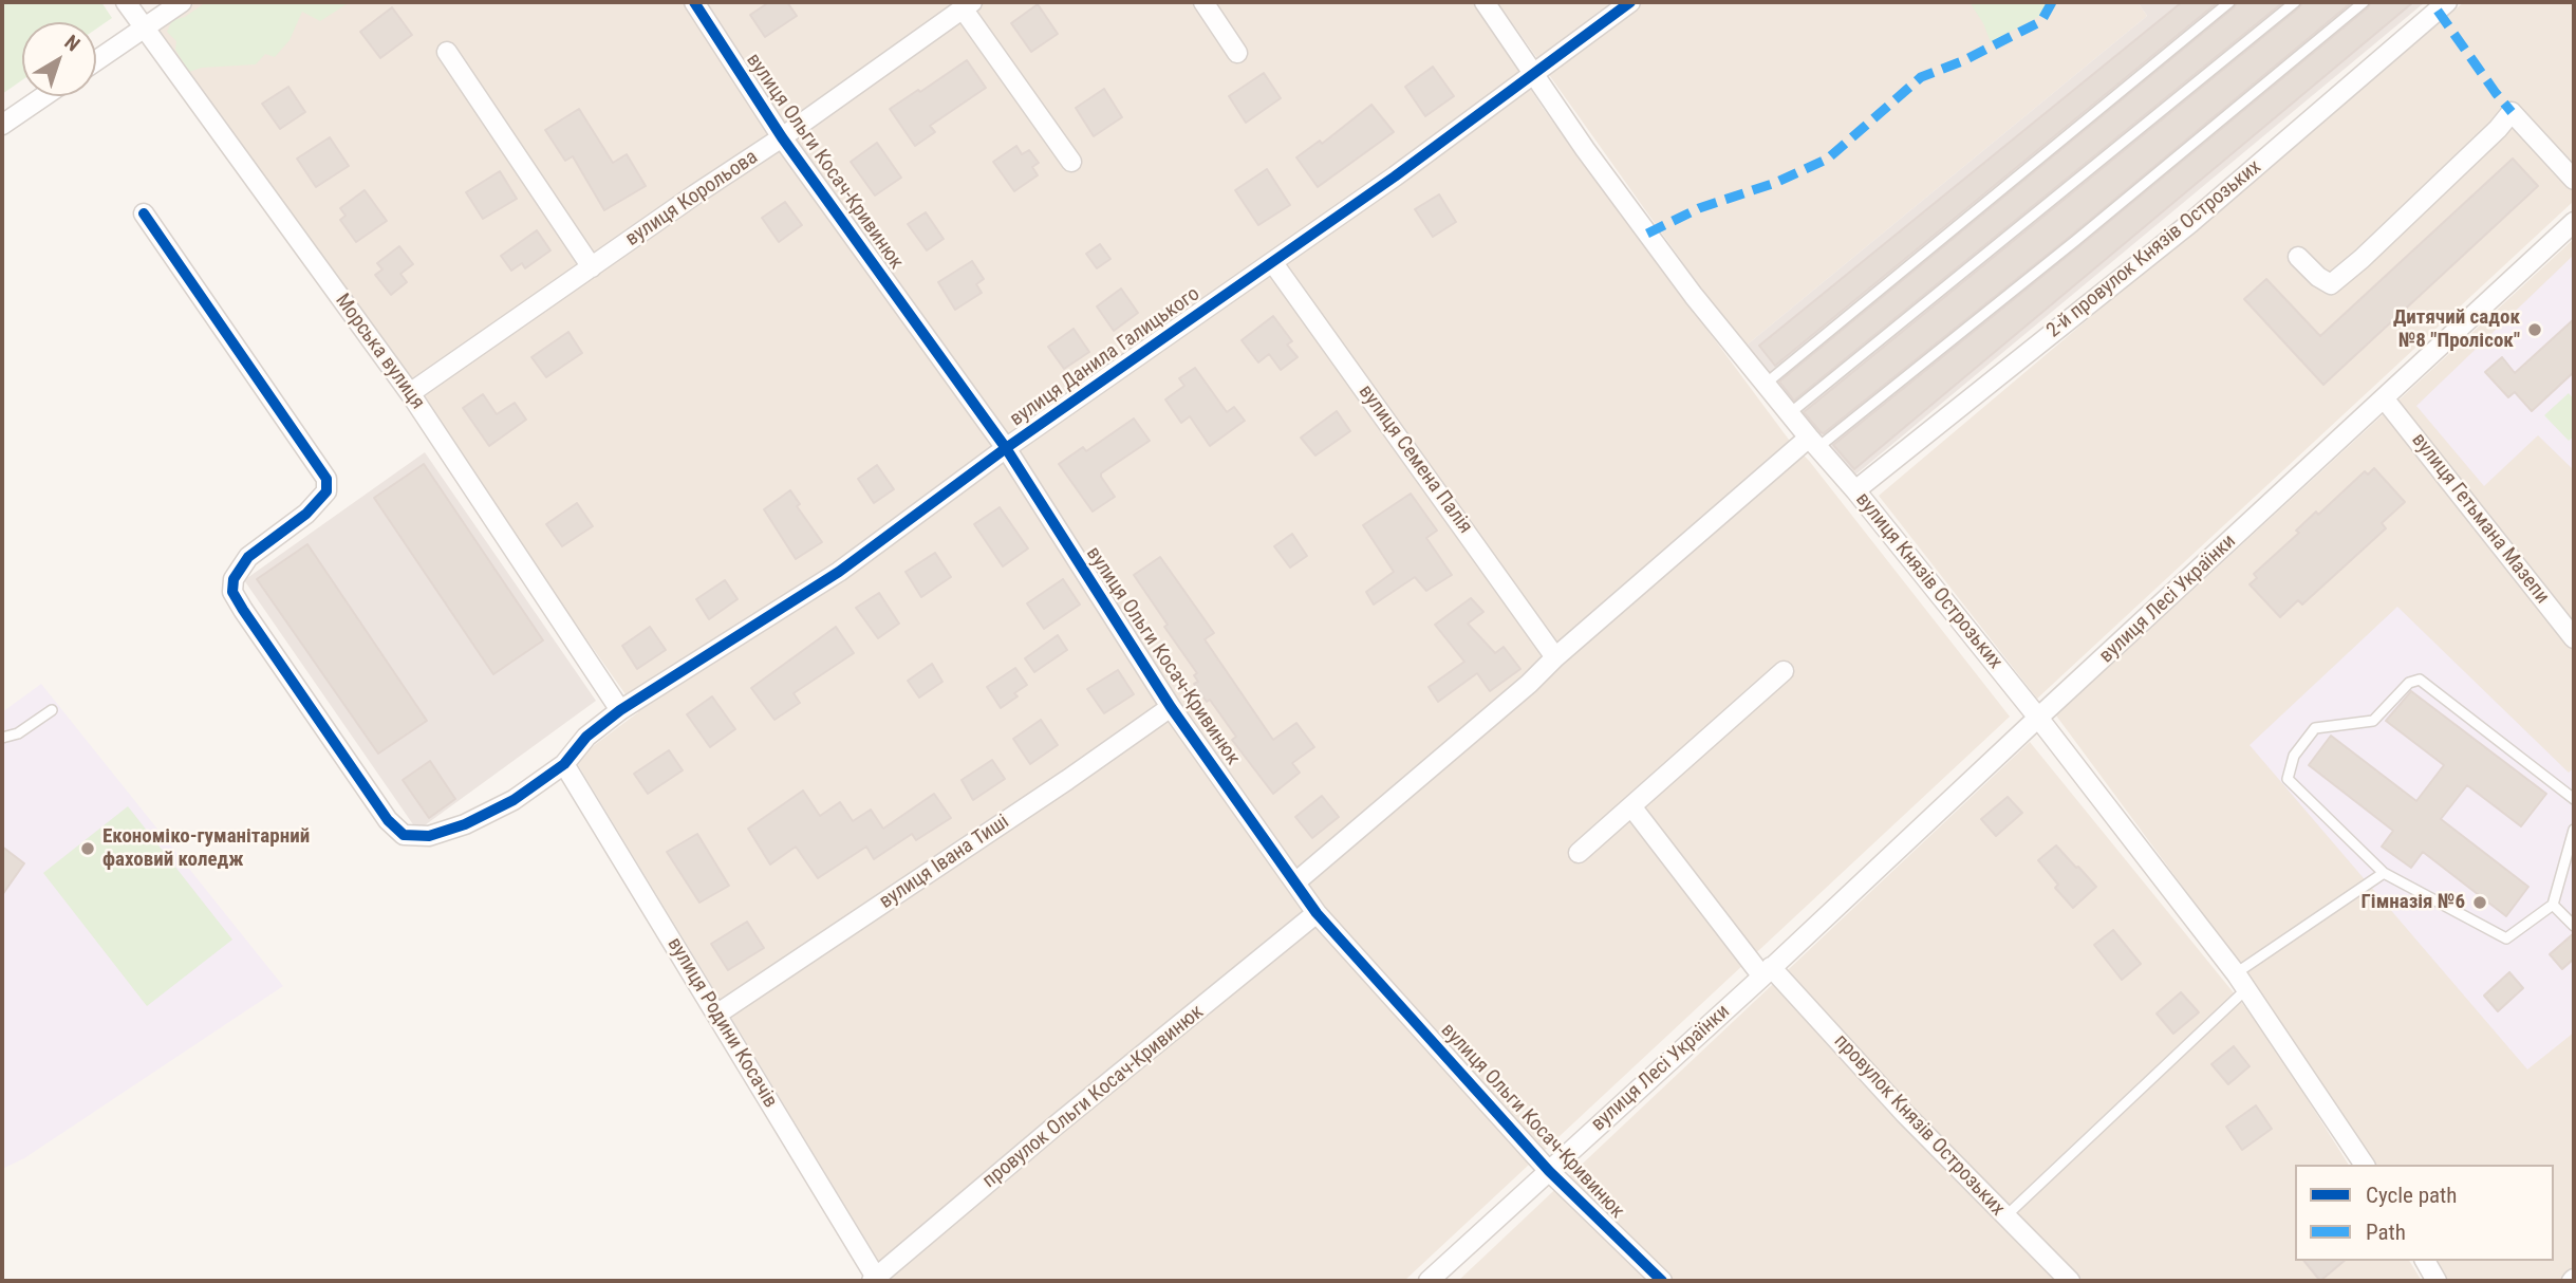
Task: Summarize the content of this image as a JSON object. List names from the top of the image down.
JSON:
{
  "streets": {
    "street": [
      "вулиця Ольги Косач-Кривинюк",
      "вулиця Корольова",
      "2-й провулок Князів Острозьких",
      "Морська вулиця",
      "вулиця Данила Галицького",
      "вулиця Семена Палія",
      "вулиця Гетьмана Мазепи",
      "вулиця Князів Острозьких",
      "вулиця Лесі Українки",
      "вулиця Івана Тиші",
      "вулиця Родини Косачів",
      "провулок Ольги Косач-Кривинюк",
      "провулок Князів Острозьких"
    ]
  },
  "crossings": [
    ["вулиця Ольги Косач-Кривинюк", "вулиця Корольова"],
    ["вулиця Ольги Косач-Кривинюк", "вулиця Данила Галицького"],
    ["вулиця Ольги Косач-Кривинюк", "вулиця Лесі Українки"],
    ["вулиця Ольги Косач-Кривинюк", "вулиця Івана Тиші"],
    ["вулиця Ольги Косач-Кривинюк", "провулок Ольги Косач-Кривинюк"],
    ["вулиця Корольова", "Морська вулиця"],
    ["2-й провулок Князів Острозьких", "вулиця Князів Острозьких"],
    ["Морська вулиця", "вулиця Данила Галицького"],
    ["вулиця Данила Галицького", "вулиця Семена Палія"],
    ["вулиця Данила Галицького", "вулиця Князів Острозьких"],
    ["вулиця Данила Галицького", "вулиця Родини Косачів"],
    ["вулиця Гетьмана Мазепи", "вулиця Лесі Українки"],
    ["вулиця Князів Острозьких", "вулиця Лесі Українки"],
    ["вулиця Лесі Українки", "провулок Князів Острозьких"],
    ["вулиця Івана Тиші", "вулиця Родини Косачів"],
    ["вулиця Родини Косачів", "провулок Ольги Косач-Кривинюк"]
  ],
  "places": ["Дитячий садок №8 \"Пролісок\"", "Економіко-гуманітарний фаховий коледж", "Гімназія №6"],
  "legend": ["Cycle path", "Path"],
  "north": "top right"
}
